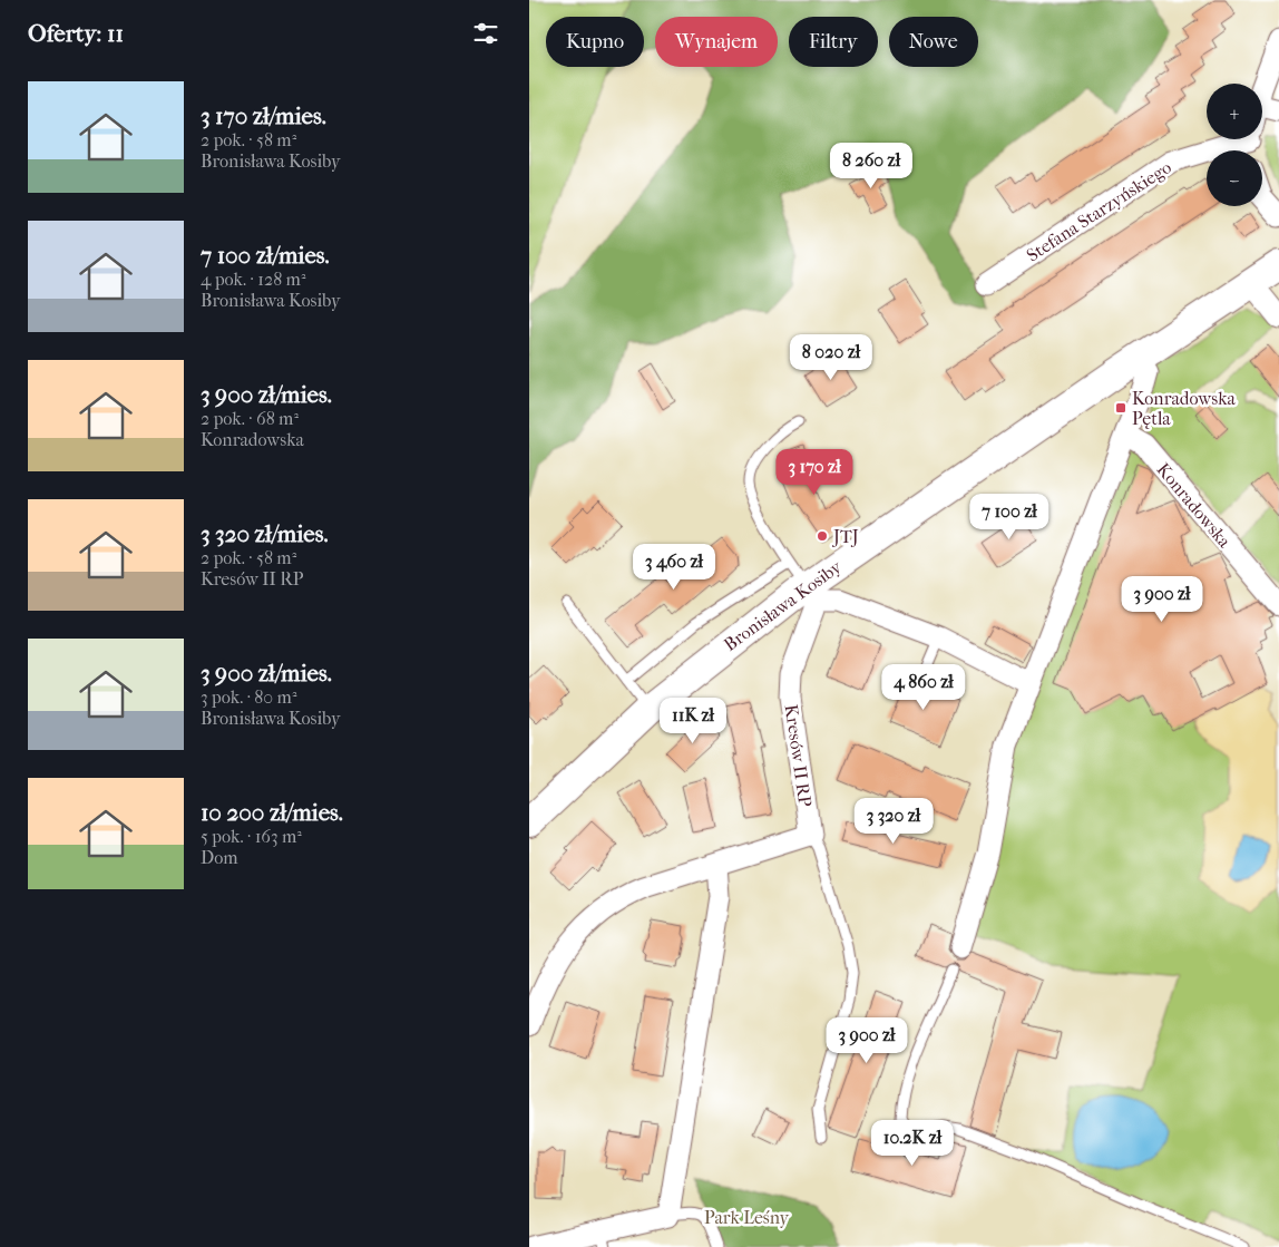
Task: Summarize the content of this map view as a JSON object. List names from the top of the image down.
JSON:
{
  "streets": {
    "street": [
      "Stefana Starzyńskiego",
      "Konradowska",
      "Bronisława Kosiby",
      "Kresów II RP"
    ]
  },
  "crossings": [
    ["Bronisława Kosiby", "Kresów II RP"]
  ],
  "parks": ["Park Leśny"],
  "places": {
    "transit": ["Konradowska Pętla"],
    "other": ["JTJ"]
  },
  "page": {
    "heading": "Oferty: 11",
    "chip": [
      "Kupno",
      "Wynajem",
      "Filtry",
      "Nowe"
    ],
    "list": [
      {
        "name": "3 170 zł/mies.",
        "note": "2 pok. · 58 m² · Bronisława Kosiby"
      },
      {
        "name": "7 100 zł/mies.",
        "note": "4 pok. · 128 m² · Bronisława Kosiby"
      },
      {
        "name": "3 900 zł/mies.",
        "note": "2 pok. · 68 m² · Konradowska"
      },
      {
        "name": "3 320 zł/mies.",
        "note": "2 pok. · 58 m² · Kresów II RP"
      },
      {
        "name": "3 900 zł/mies.",
        "note": "3 pok. · 80 m² · Bronisława Kosiby"
      },
      {
        "name": "10 200 zł/mies.",
        "note": "5 pok. · 163 m² · Dom"
      }
    ],
    "map_buttons": ["+", "−"],
    "price": [
      "8 260 zł",
      "8 020 zł",
      "3 170 zł",
      "7 100 zł",
      "3 460 zł",
      "3 900 zł",
      "4 860 zł",
      "11K zł",
      "3 320 zł",
      "3 900 zł",
      "10.2K zł"
    ]
  }
}
